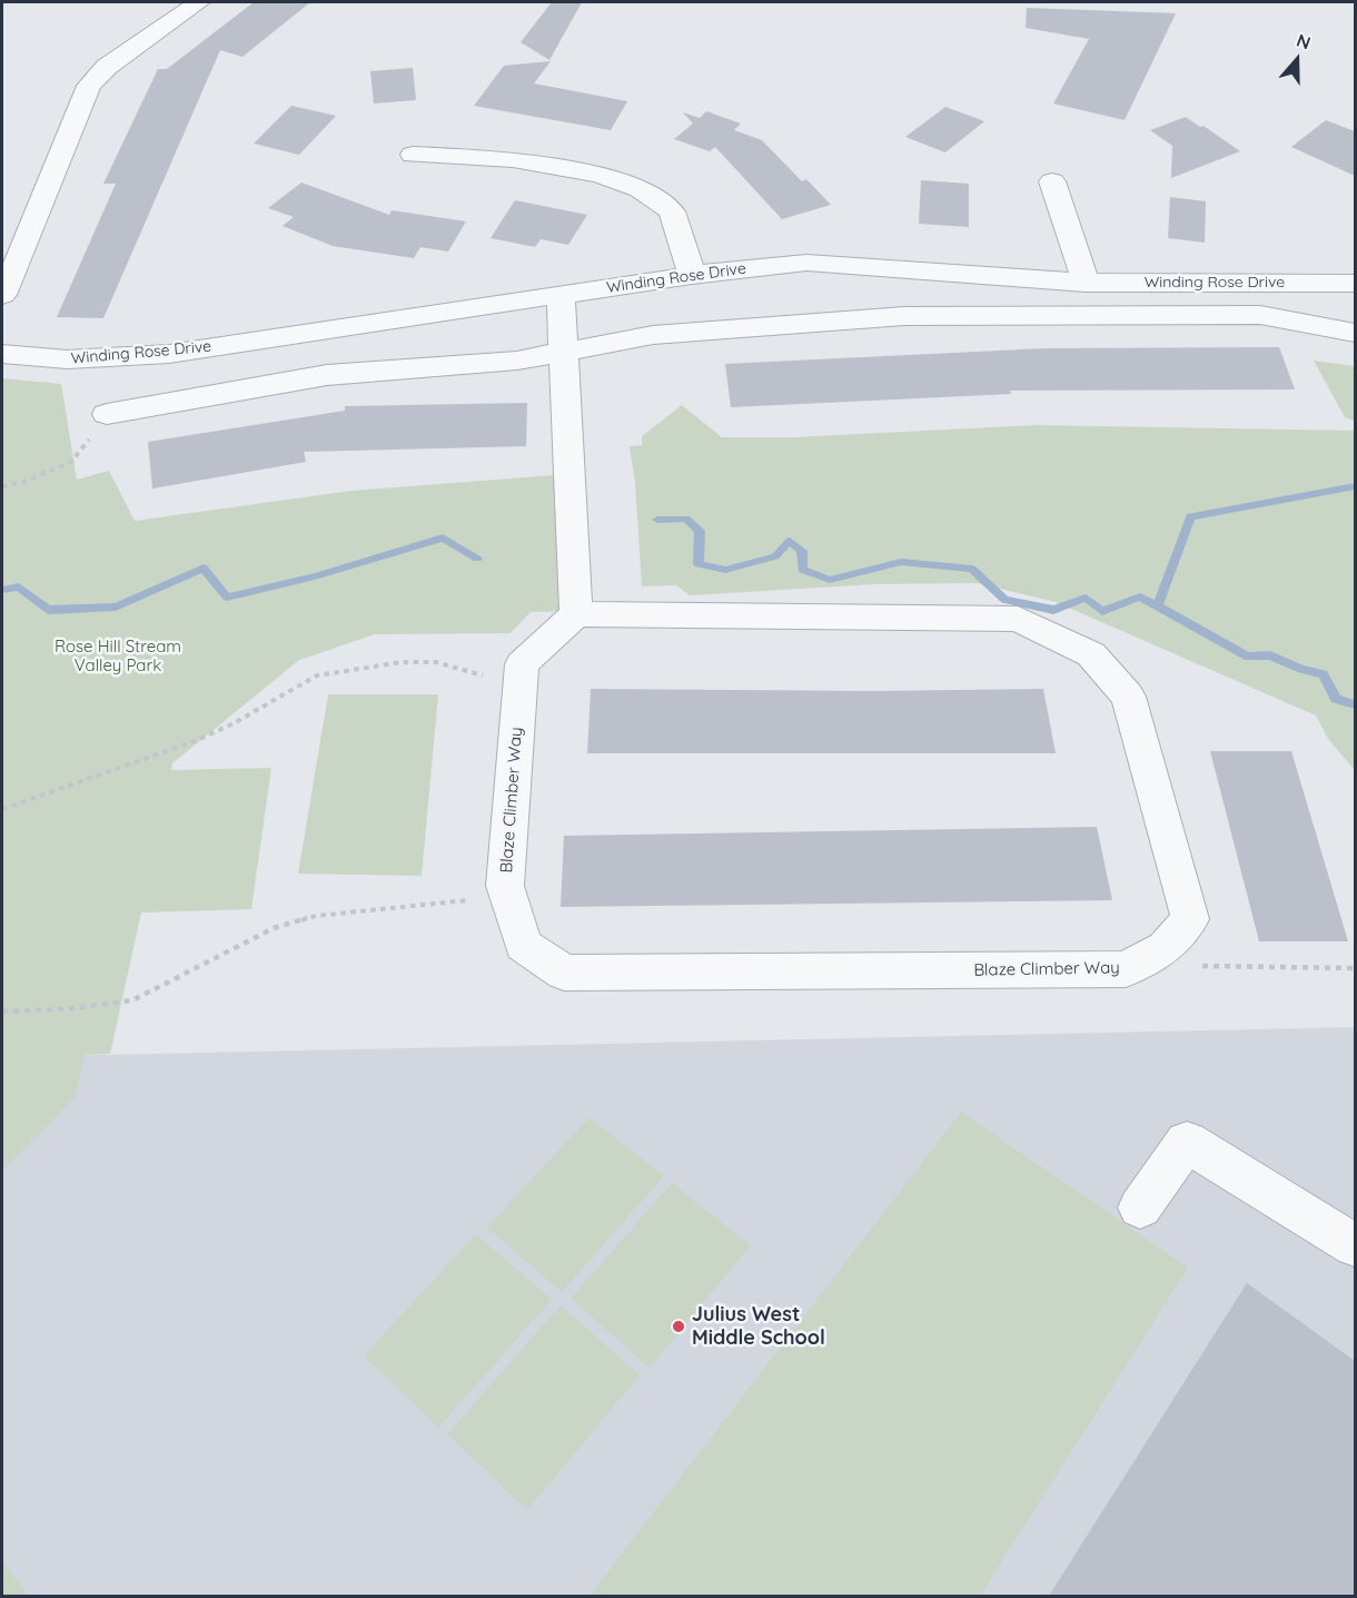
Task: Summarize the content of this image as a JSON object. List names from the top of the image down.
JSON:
{
  "streets": {
    "street": ["Winding Rose Drive", "Blaze Climber Way"]
  },
  "parks": ["Rose Hill Stream Valley Park"],
  "places": ["Julius West Middle School"],
  "north": "top"
}
